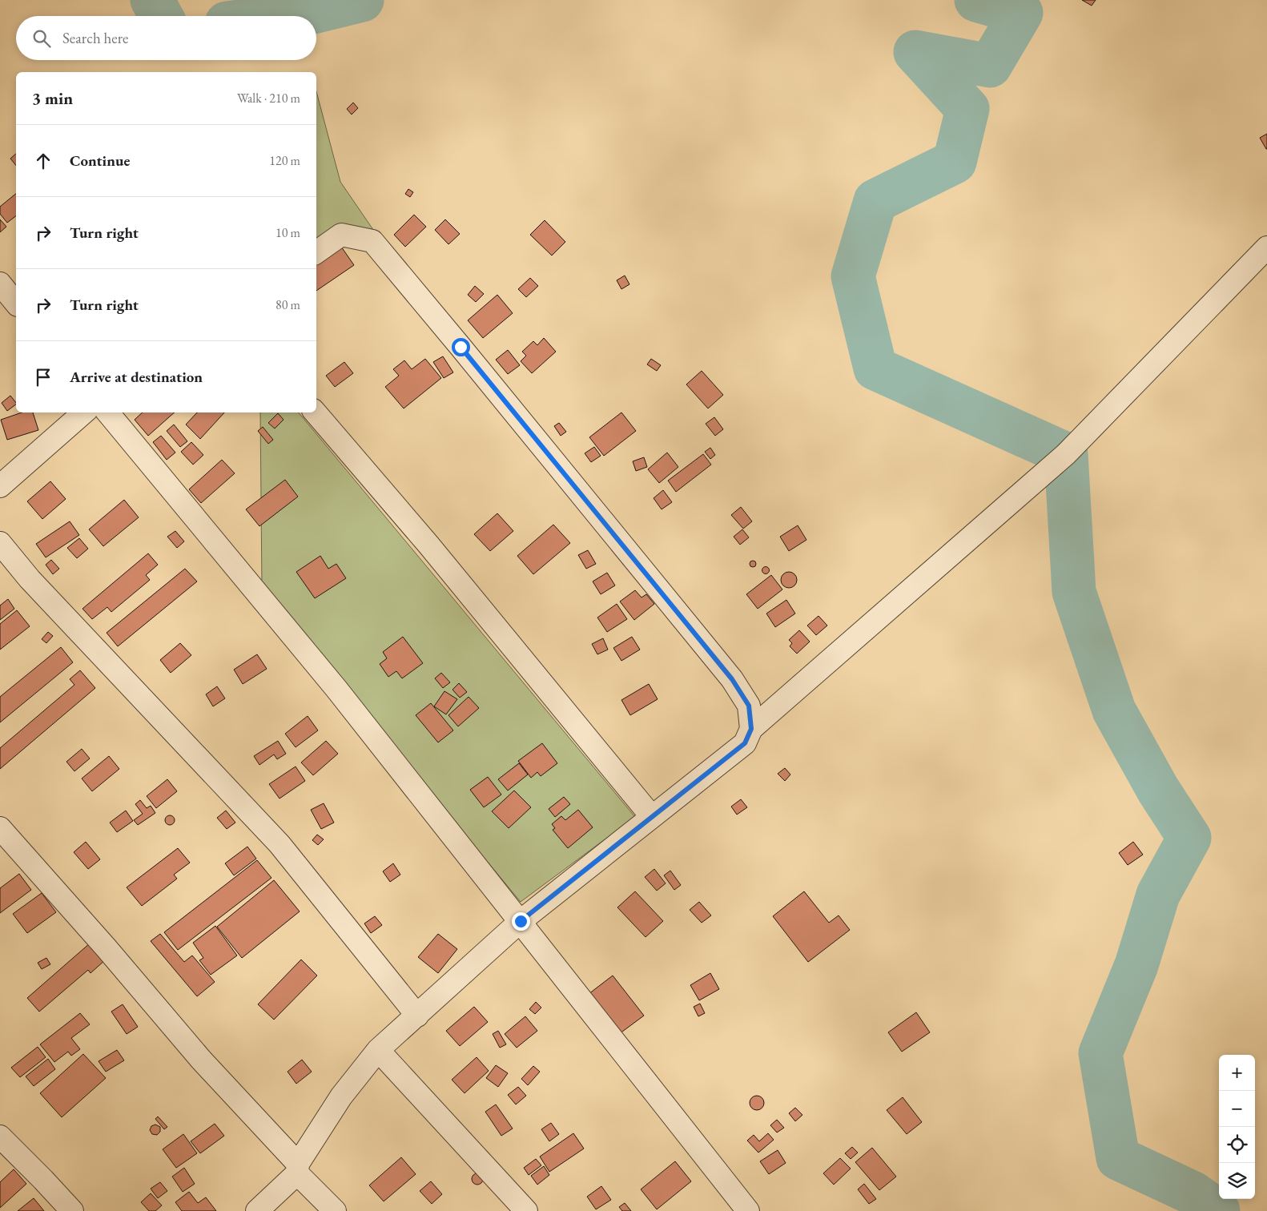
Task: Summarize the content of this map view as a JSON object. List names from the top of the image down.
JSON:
{
  "page": {
    "search": "Search here",
    "heading": ["3 min", "Walk · 210 m"],
    "list": [
      ["Continue", "120 m"],
      ["Turn right", "10 m"],
      ["Turn right", "80 m"],
      "Arrive at destination"
    ],
    "map_buttons": ["+", "−"]
  }
}
